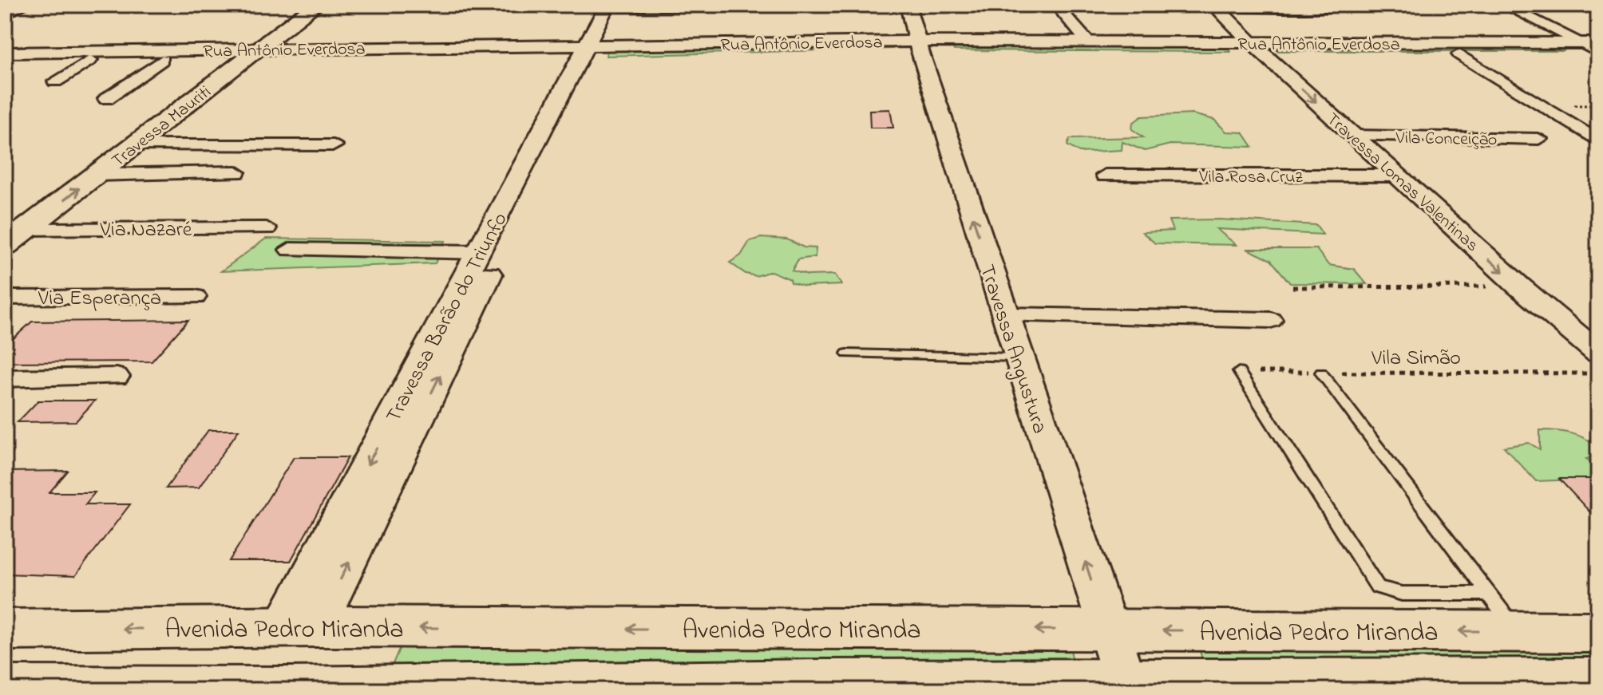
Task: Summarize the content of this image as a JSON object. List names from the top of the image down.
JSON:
{
  "streets": {
    "main road": ["Travessa Mauriti", "Avenida Pedro Miranda"],
    "street": [
      "Rua Antônio Everdosa",
      "Vila Conceição",
      "Vila Rosa Cruz",
      "Travessa Lomas Valentinas",
      "Via Nazaré",
      "Via Esperança",
      "Travessa Barão do Triunfo",
      "Travessa Angustura"
    ],
    "path": ["Vila Simão"]
  },
  "crossings": [
    ["Rua Antônio Everdosa", "Travessa Mauriti"],
    ["Rua Antônio Everdosa", "Travessa Lomas Valentinas"],
    ["Rua Antônio Everdosa", "Travessa Barão do Triunfo"],
    ["Rua Antônio Everdosa", "Travessa Angustura"],
    ["Travessa Mauriti", "Via Nazaré"],
    ["Vila Conceição", "Travessa Lomas Valentinas"],
    ["Vila Rosa Cruz", "Travessa Lomas Valentinas"],
    ["Travessa Lomas Valentinas", "Vila Simão"],
    ["Travessa Barão do Triunfo", "Avenida Pedro Miranda"],
    ["Travessa Angustura", "Avenida Pedro Miranda"]
  ],
  "one_way": ["Travessa Angustura"]
}
